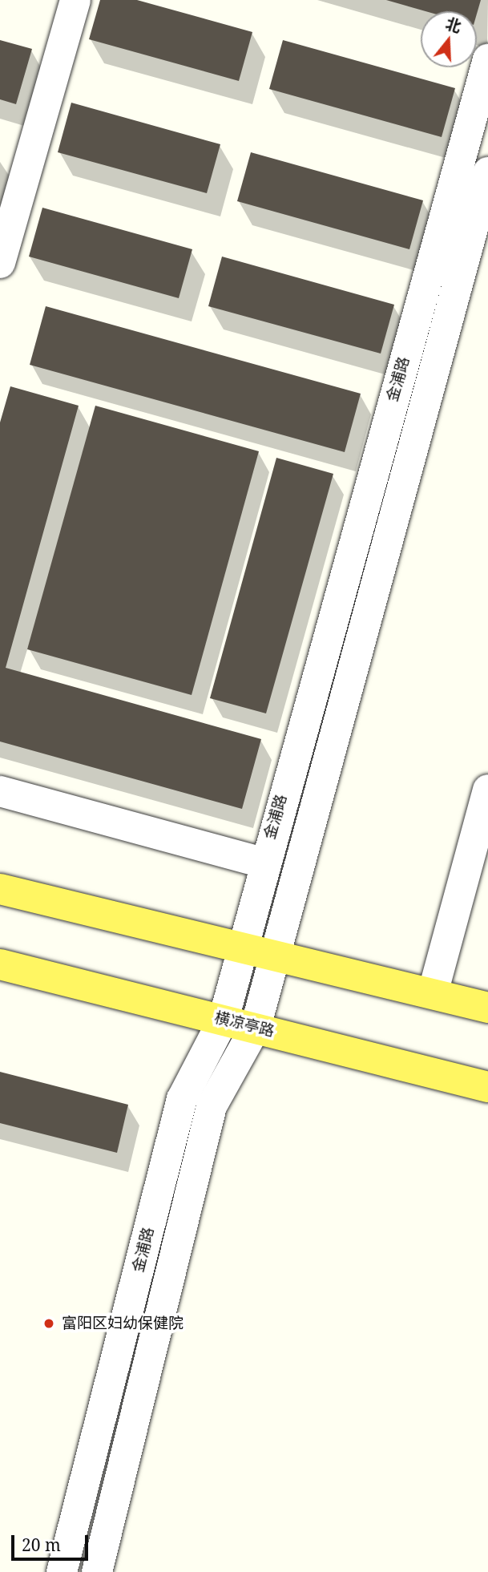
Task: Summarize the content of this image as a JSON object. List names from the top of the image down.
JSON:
{
  "streets": {
    "main road": ["横凉亭路"],
    "street": ["金浦路"]
  },
  "crossings": [
    ["金浦路", "横凉亭路"]
  ],
  "places": ["富阳区妇幼保健院"],
  "scale_bar": "20 m",
  "north": "top"
}
